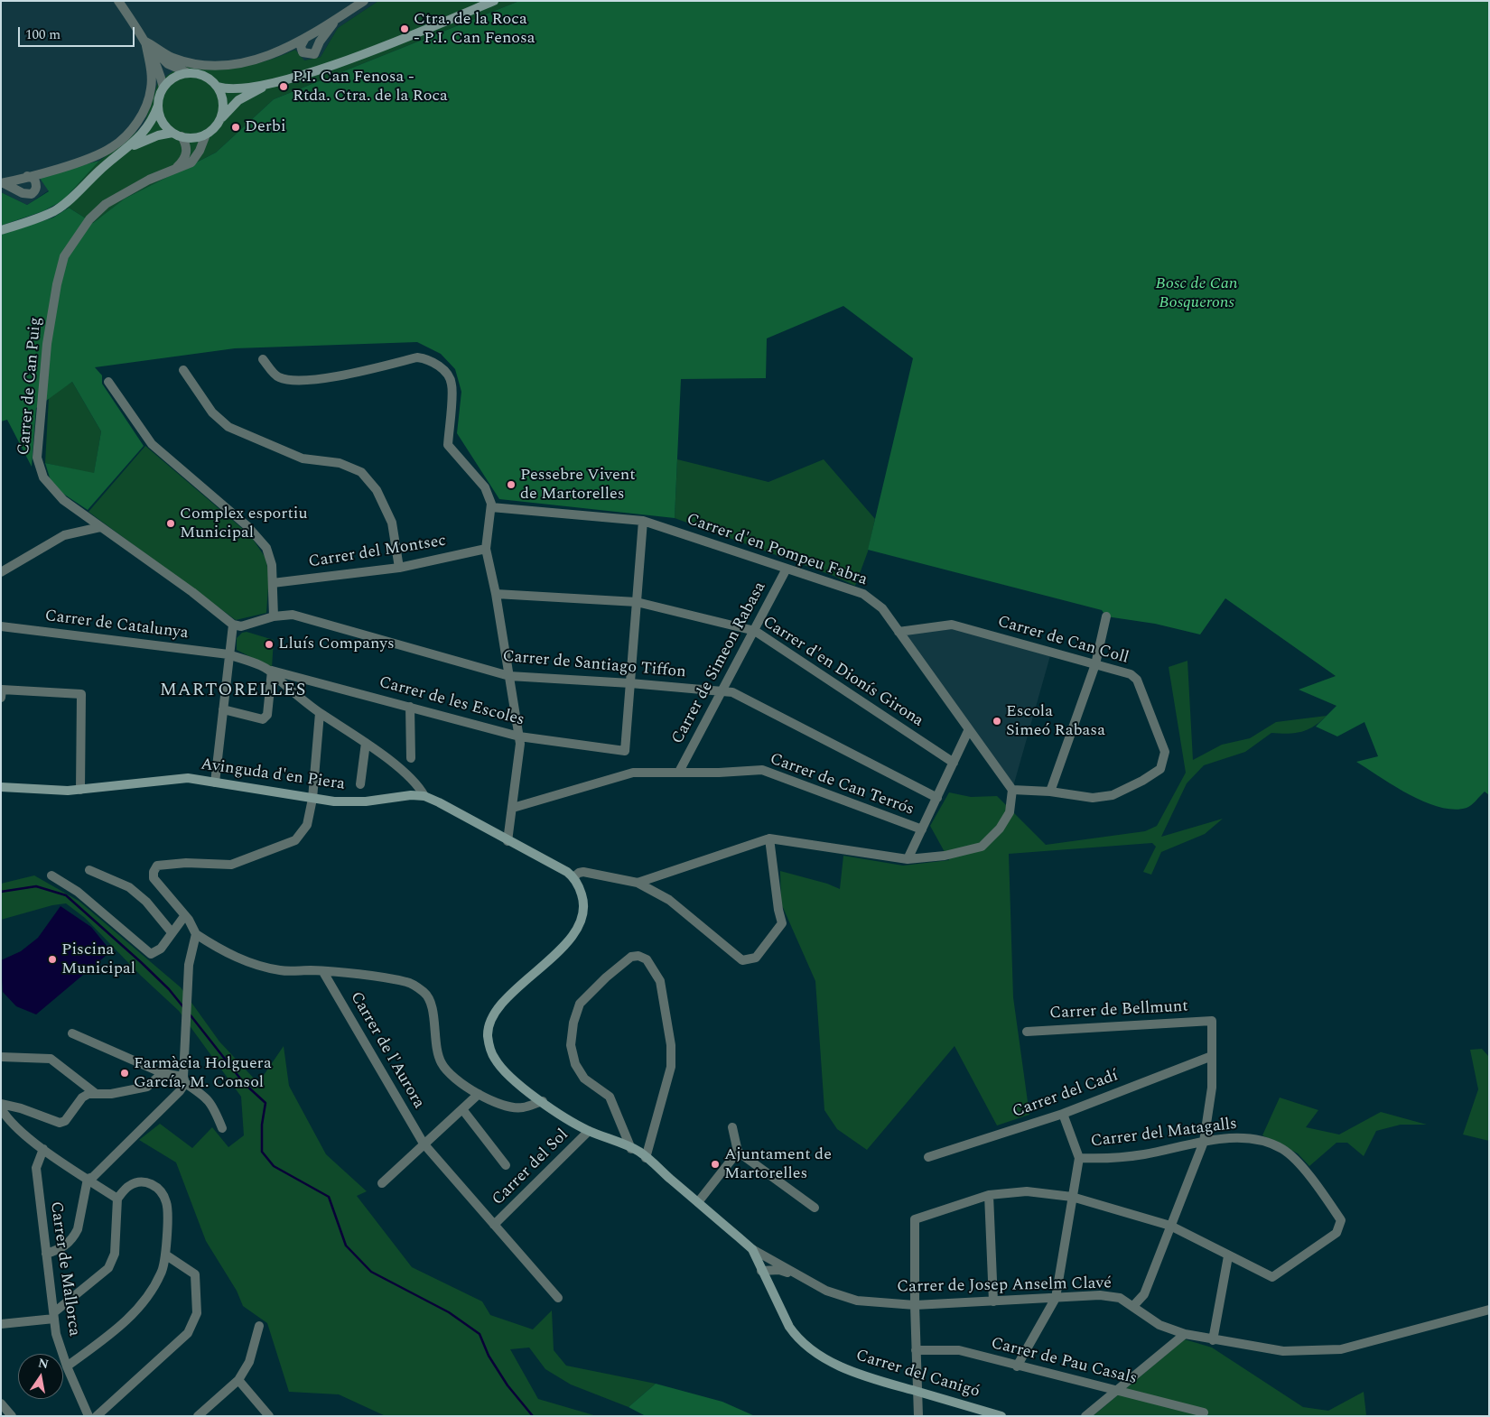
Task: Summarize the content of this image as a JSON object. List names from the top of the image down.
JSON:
{
  "streets": {
    "street": [
      "Carrer de Can Puig",
      "Carrer d'en Pompeu Fabra",
      "Carrer del Montsec",
      "Carrer de Catalunya",
      "Carrer de Can Coll",
      "Carrer de Simeon Rabasa",
      "Carrer de Santiago Tiffon",
      "Carrer d'en Dionís Girona",
      "Carrer de les Escoles",
      "Avinguda d'en Piera",
      "Carrer de Can Terrós",
      "Carrer de Bellmunt",
      "Carrer de l'Aurora",
      "Carrer del Cadí",
      "Carrer del Matagalls",
      "Carrer del Sol",
      "Carrer de Mallorca",
      "Carrer de Josep Anselm Clavé",
      "Carrer de Pau Casals",
      "Carrer del Canigó"
    ]
  },
  "crossings": [
    ["Carrer de Can Puig", "Carrer de Santiago Tiffon"],
    ["Carrer d'en Pompeu Fabra", "Carrer de Can Coll"],
    ["Carrer d'en Pompeu Fabra", "Carrer de Simeon Rabasa"],
    ["Carrer de Simeon Rabasa", "Carrer de Santiago Tiffon"],
    ["Carrer de Simeon Rabasa", "Carrer d'en Dionís Girona"],
    ["Carrer de Simeon Rabasa", "Carrer de Can Terrós"],
    ["Carrer de Santiago Tiffon", "Carrer de les Escoles"],
    ["Avinguda d'en Piera", "Carrer de Josep Anselm Clavé"],
    ["Carrer de Bellmunt", "Carrer del Cadí"],
    ["Carrer de l'Aurora", "Carrer del Sol"],
    ["Carrer del Sol", "Carrer de Josep Anselm Clavé"],
    ["Carrer de Josep Anselm Clavé", "Carrer del Canigó"]
  ],
  "districts": ["MARTORELLES"],
  "parks": ["Bosc de Can Bosquerons"],
  "places": [
    "Ctra. de la Roca - P.I. Can Fenosa",
    "P.I. Can Fenosa - Rtda. Ctra. de la Roca",
    "Derbi",
    "Pessebre Vivent de Martorelles",
    "Complex esportiu Municipal",
    "Lluís Companys",
    "Escola Simeó Rabasa",
    "Piscina Municipal",
    "Farmàcia Holguera García, M. Consol",
    "Ajuntament de Martorelles"
  ],
  "scale_bar": "100 m",
  "north": "top"
}
